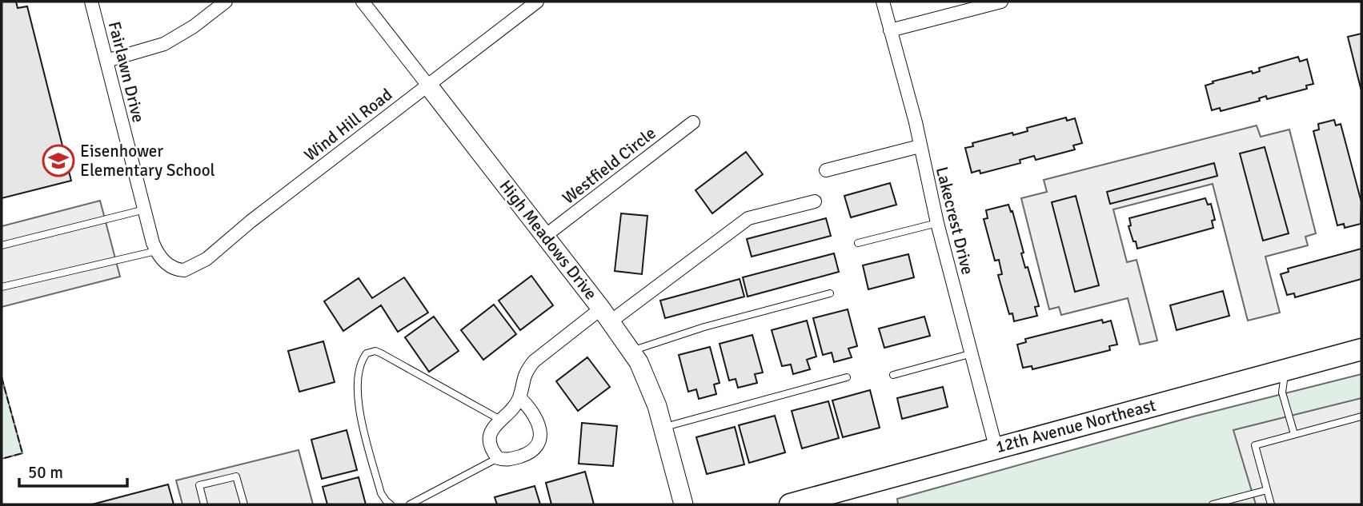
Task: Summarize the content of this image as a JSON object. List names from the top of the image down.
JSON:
{
  "streets": {
    "main road": ["12th Avenue Northeast"],
    "street": [
      "Fairlawn Drive",
      "Wind Hill Road",
      "Westfield Circle",
      "Lakecrest Drive",
      "High Meadows Drive"
    ]
  },
  "crossings": [
    ["Fairlawn Drive", "Wind Hill Road"],
    ["Wind Hill Road", "High Meadows Drive"],
    ["Westfield Circle", "High Meadows Drive"],
    ["Lakecrest Drive", "12th Avenue Northeast"]
  ],
  "places": {
    "school or university": ["Eisenhower Elementary School"]
  },
  "scale_bar": "50 m"
}
